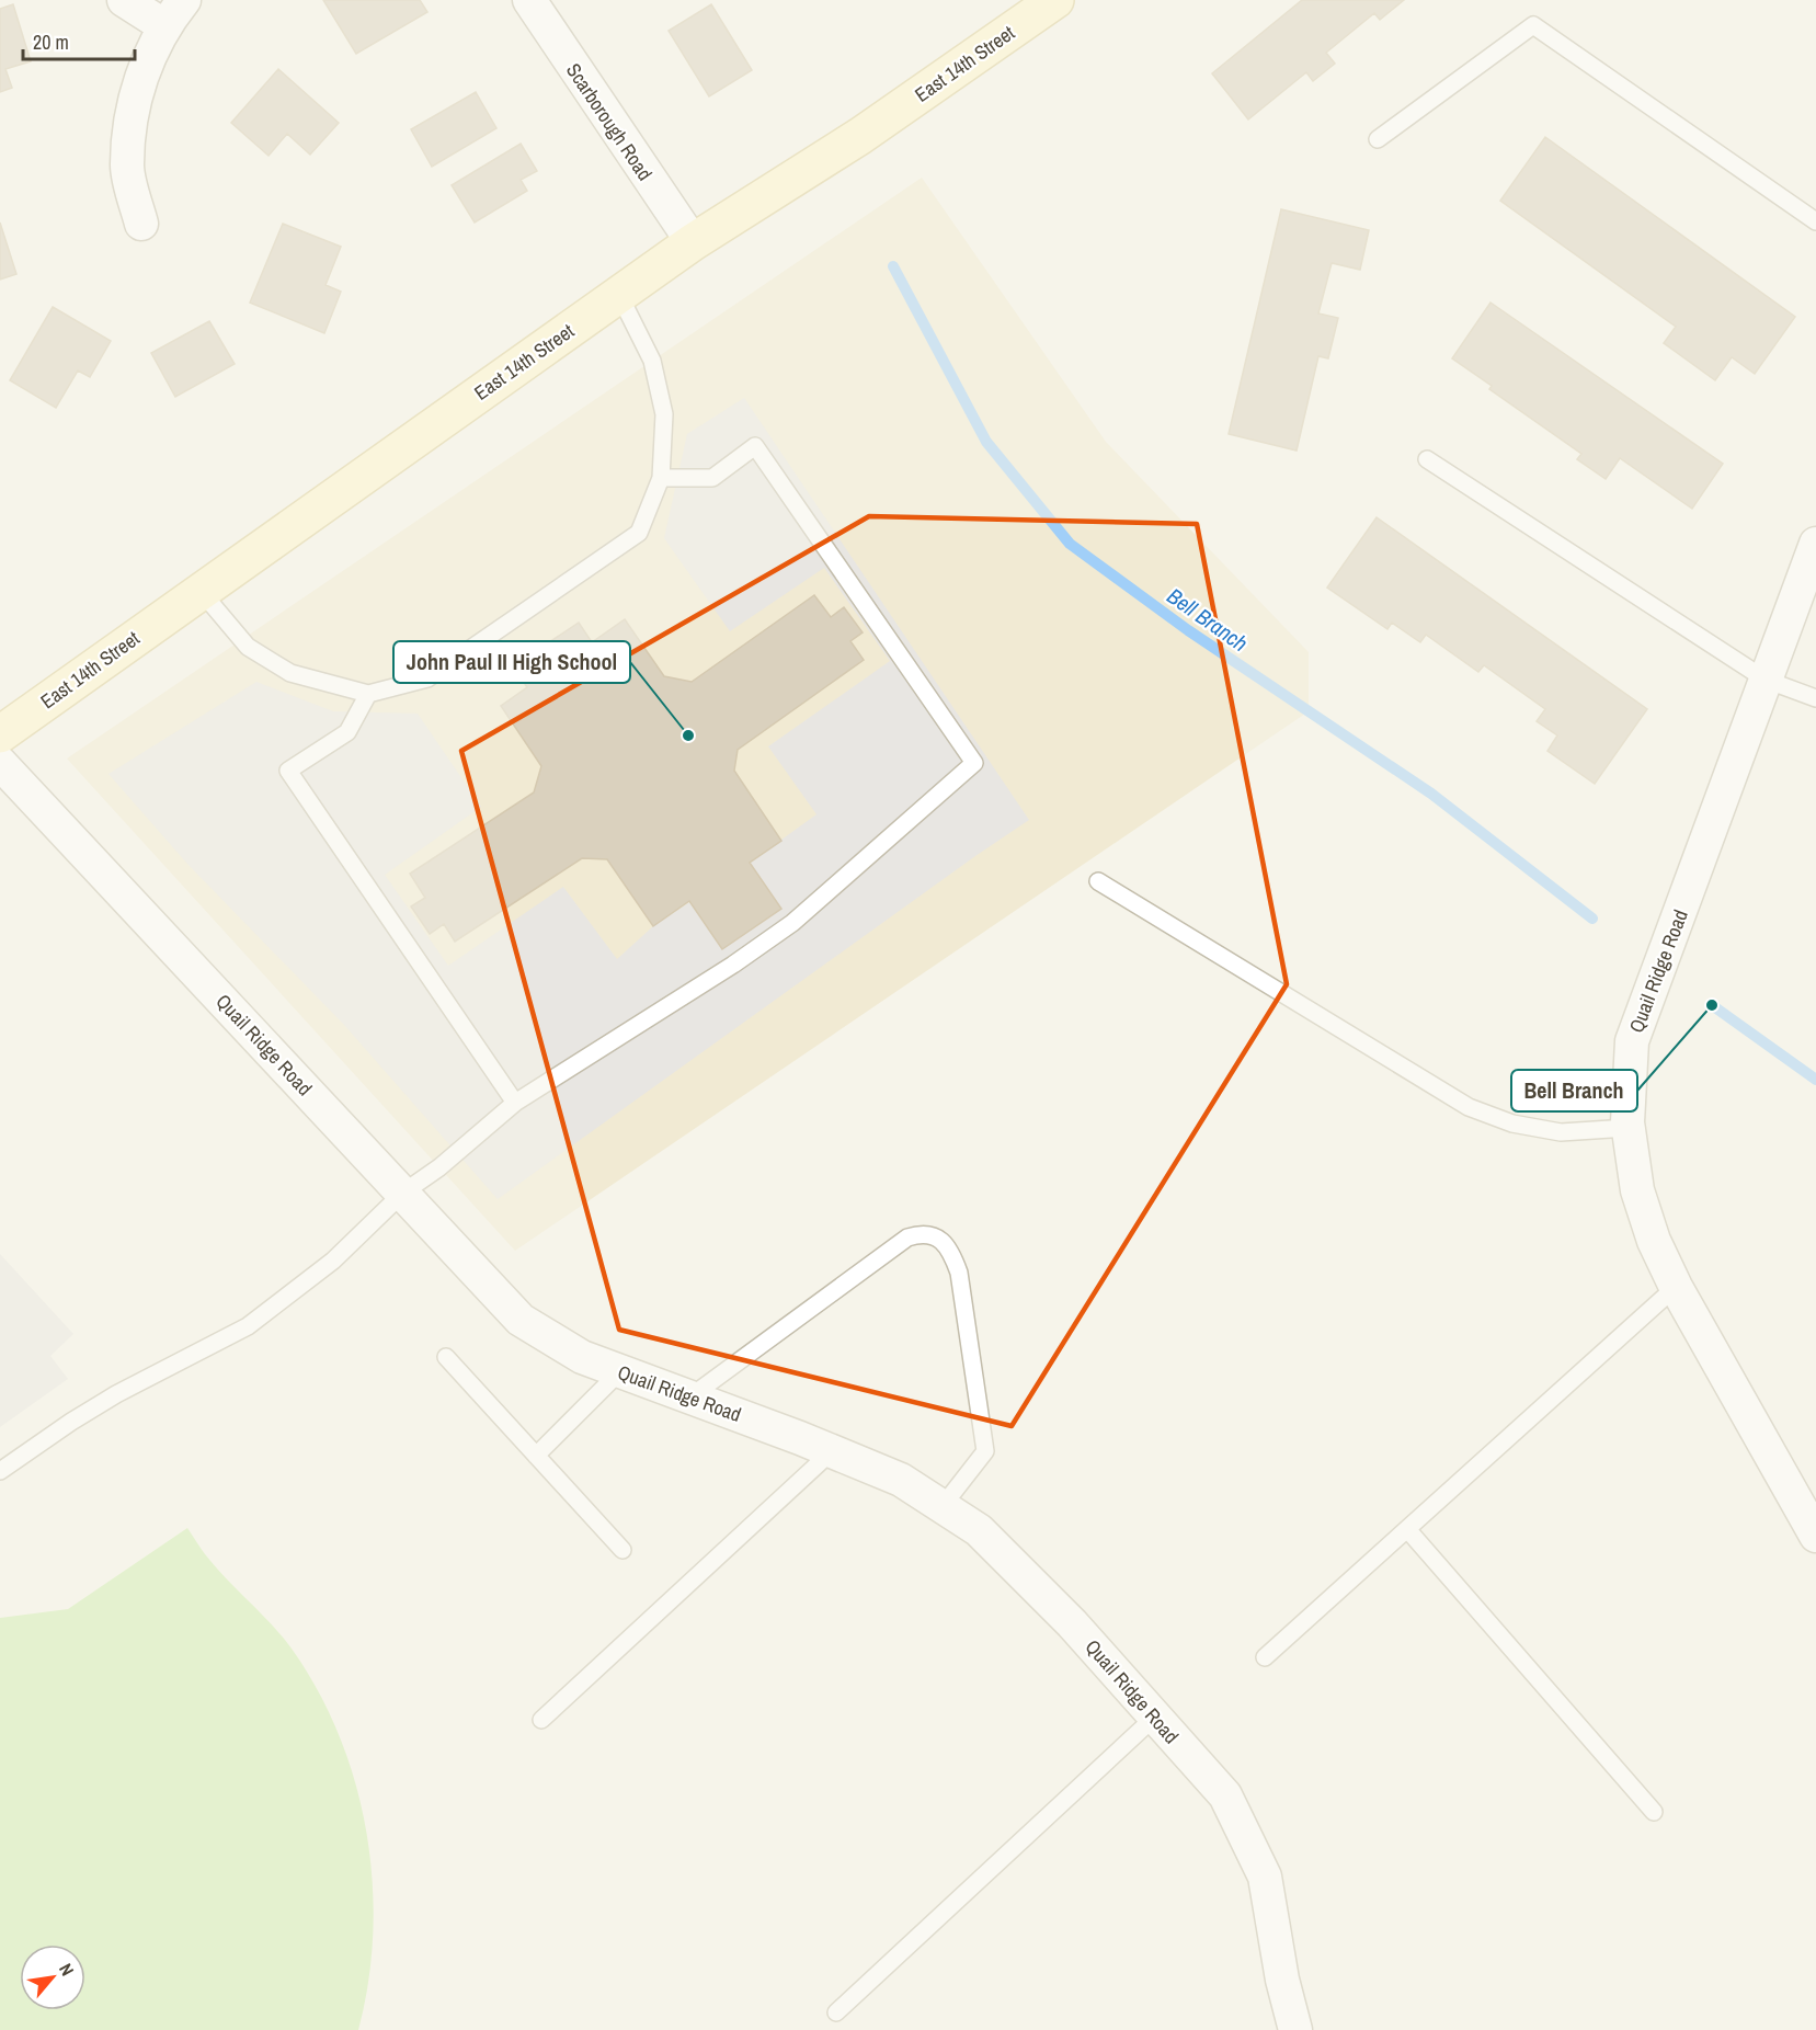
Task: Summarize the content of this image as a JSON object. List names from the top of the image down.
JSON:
{
  "streets": {
    "street": ["East 14th Street", "Scarborough Road", "Quail Ridge Road"]
  },
  "crossings": [
    ["East 14th Street", "Scarborough Road"]
  ],
  "water": ["Bell Branch"],
  "places": ["John Paul II High School", "Bell Branch"],
  "scale_bar": "20 m",
  "north": "top right"
}
